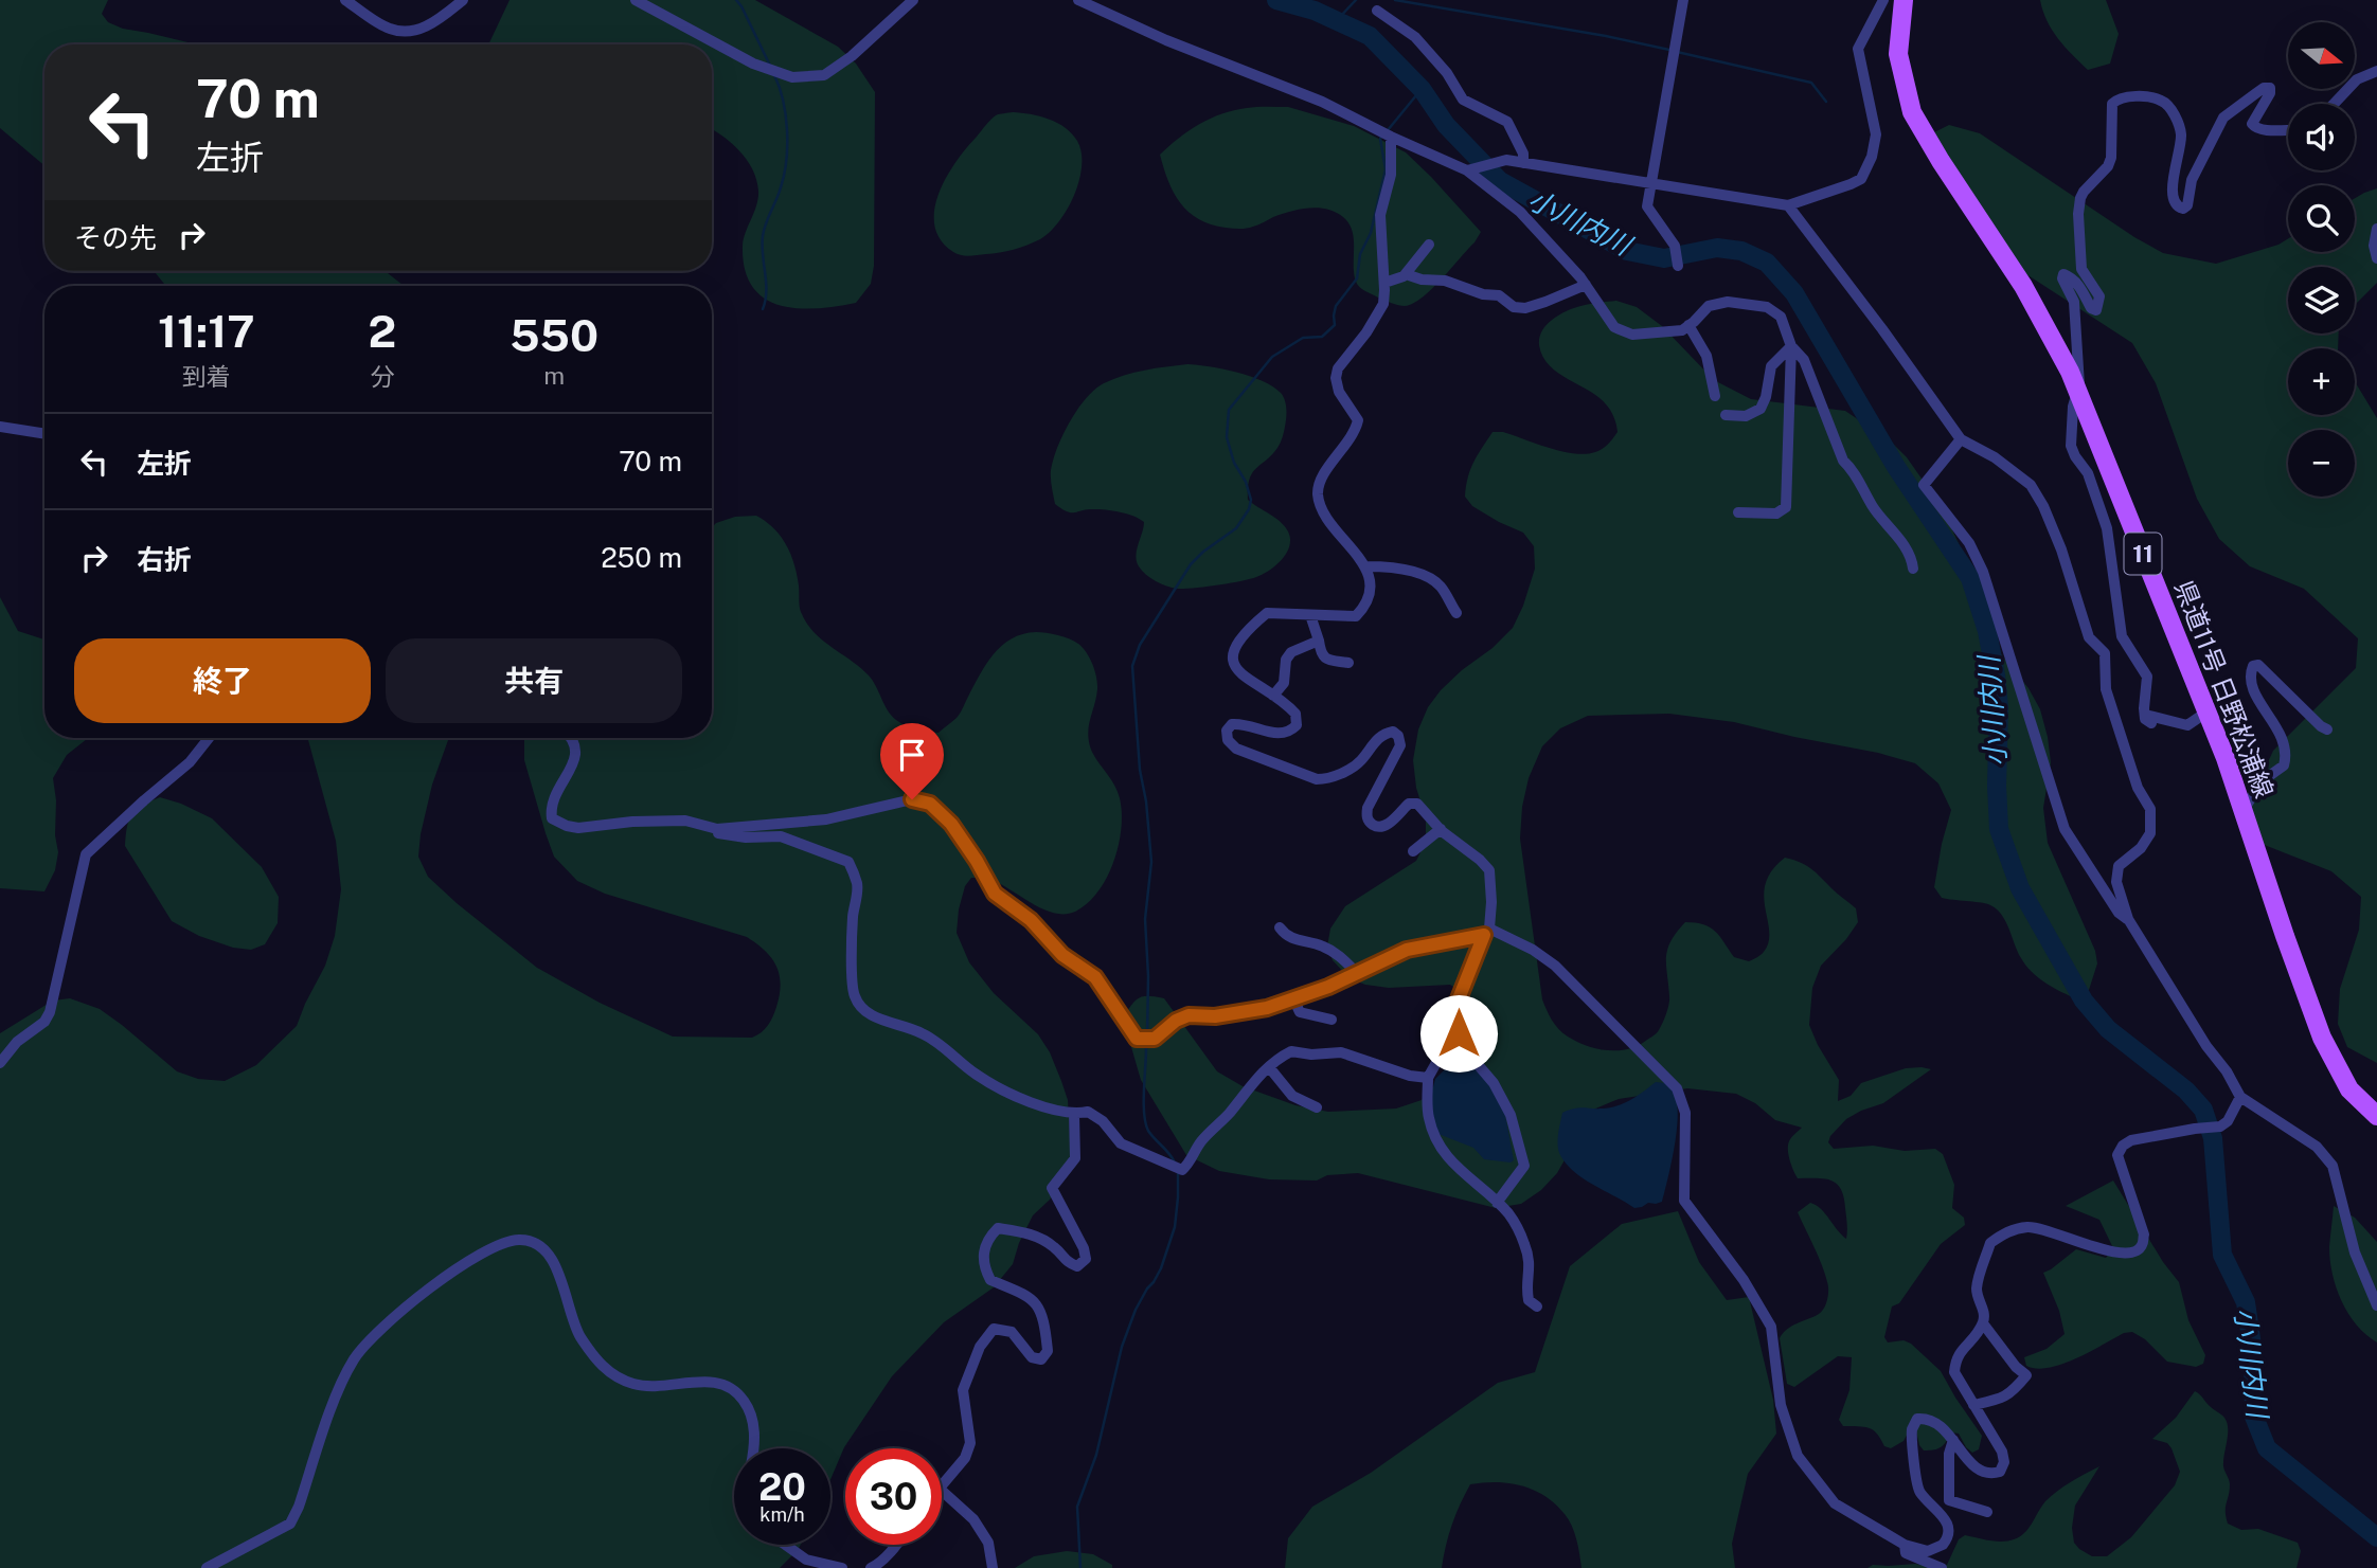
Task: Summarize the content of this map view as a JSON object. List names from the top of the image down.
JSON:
{
  "streets": {
    "main road": ["11", "県道11号 日野松浦線"]
  },
  "water": ["小川内川"],
  "north": "right",
  "page": {
    "map_buttons": ["+", "−"],
    "turn": ["70 m", "左折"],
    "then": "その先",
    "eta": [
      "11:17",
      "到着",
      "2",
      "分",
      "550",
      "m"
    ],
    "list": [
      {
        "name": "左折",
        "value": "70 m"
      },
      {
        "name": "右折",
        "value": "250 m"
      }
    ],
    "buttons": ["終了", "共有"],
    "speed": "20 km/h",
    "limit": "30"
  }
}
